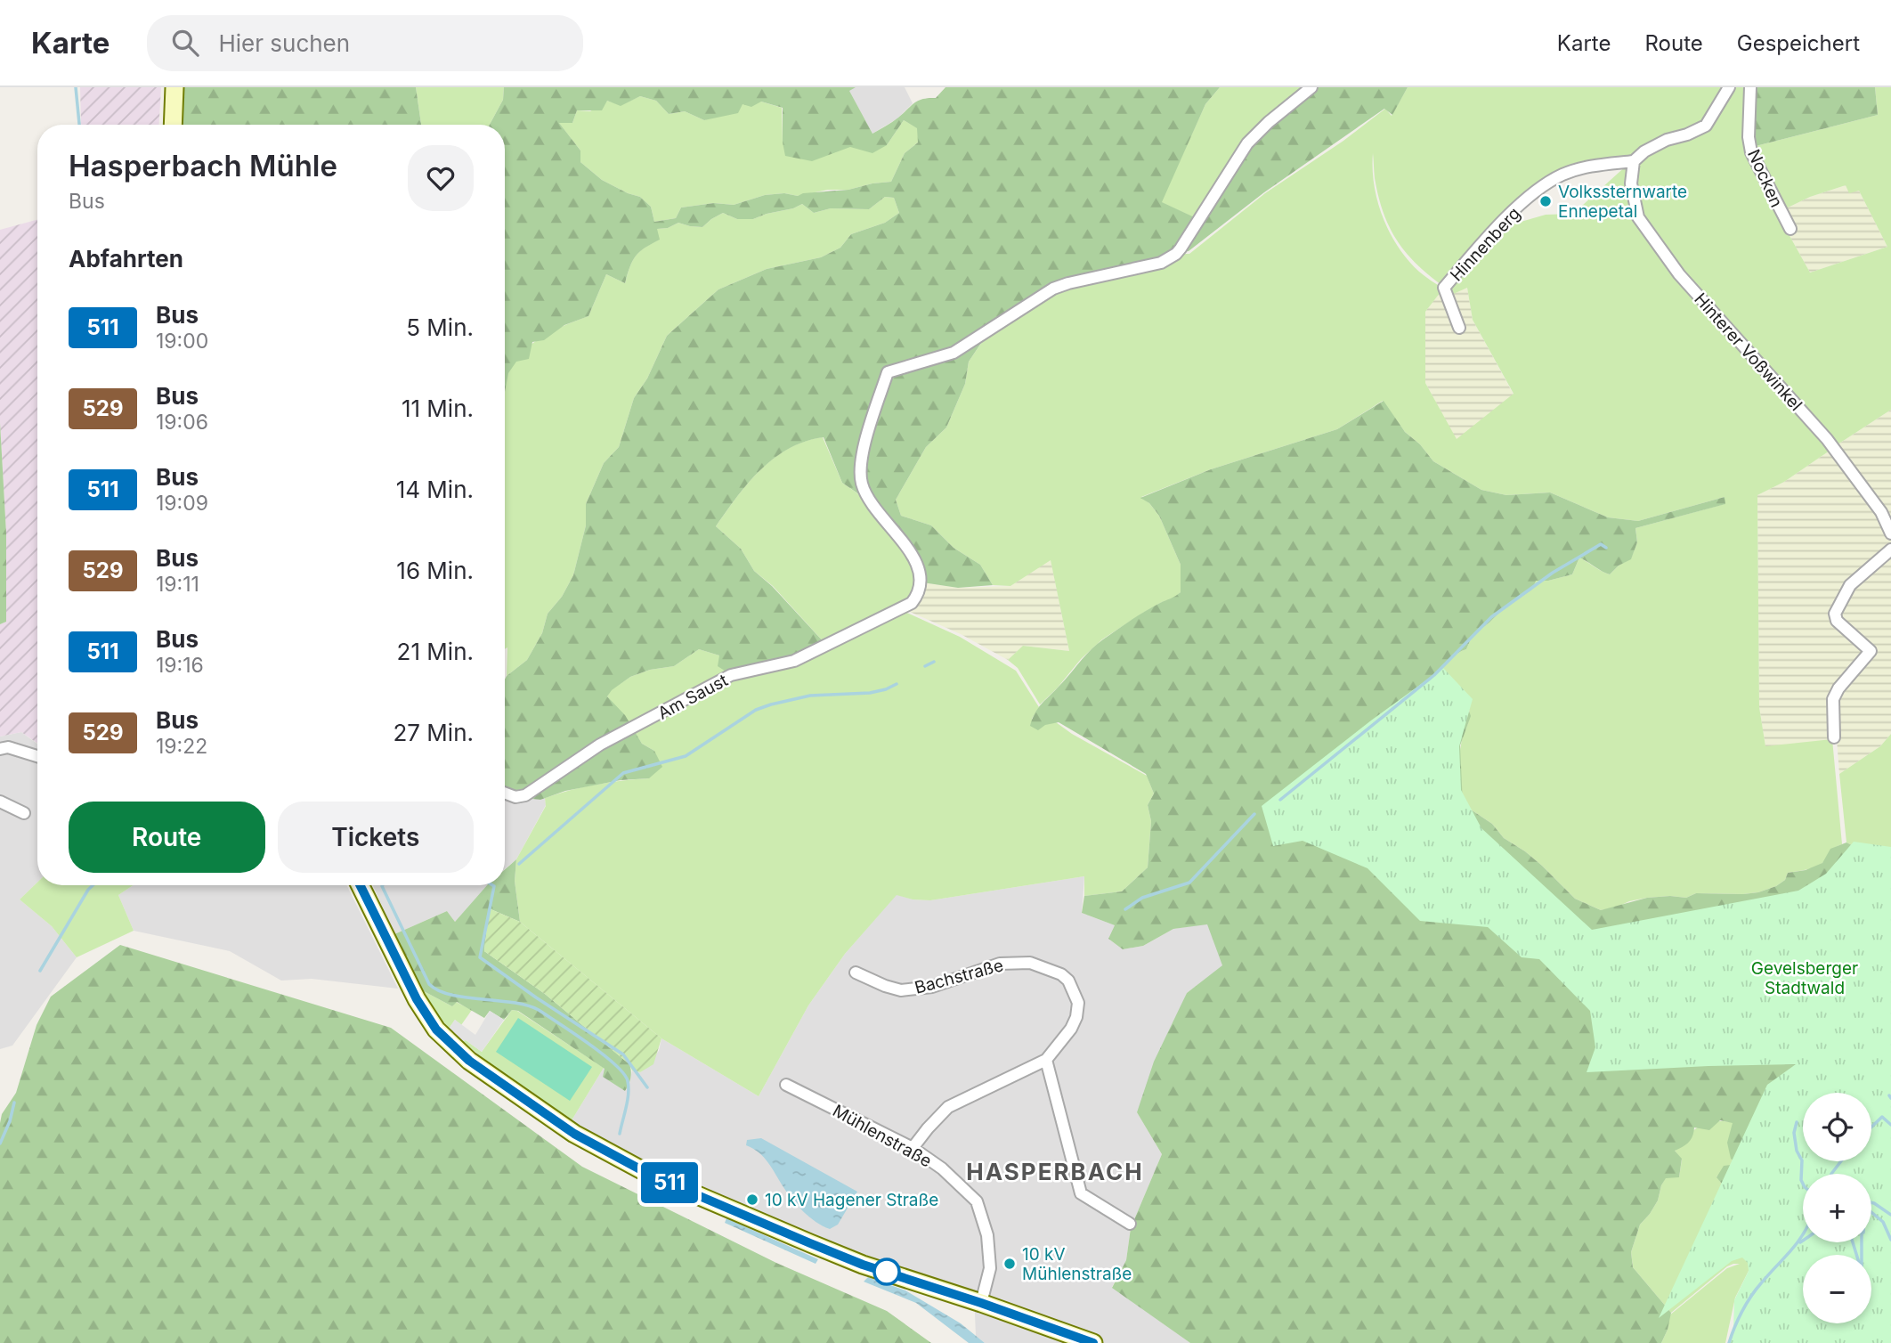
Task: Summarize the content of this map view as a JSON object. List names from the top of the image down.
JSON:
{
  "streets": {
    "street": [
      "Nocken",
      "Hinnenberg",
      "Hinterer Voßwinkel",
      "Am Saust",
      "Bachstraße",
      "Mühlenstraße"
    ]
  },
  "crossings": [
    ["Hinnenberg", "Hinterer Voßwinkel"],
    ["Bachstraße", "Mühlenstraße"]
  ],
  "districts": ["HASPERBACH"],
  "parks": ["Gevelsberger Stadtwald"],
  "places": ["Volkssternwarte Ennepetal", "10 kV Hagener Straße", "10 kV Mühlenstraße"],
  "lines": ["bus line 511"],
  "page": {
    "header": "Karte",
    "search": "Hier suchen",
    "nav": ["Karte", "Route", "Gespeichert"],
    "on_map": "511",
    "heading": [
      ["Hasperbach Mühle", "Bus"],
      "Abfahrten"
    ],
    "list": [
      {
        "mark": "511",
        "name": "Bus",
        "note": "19:00",
        "value": "5 Min."
      },
      {
        "mark": "529",
        "name": "Bus",
        "note": "19:06",
        "value": "11 Min."
      },
      {
        "mark": "511",
        "name": "Bus",
        "note": "19:09",
        "value": "14 Min."
      },
      {
        "mark": "529",
        "name": "Bus",
        "note": "19:11",
        "value": "16 Min."
      },
      {
        "mark": "511",
        "name": "Bus",
        "note": "19:16",
        "value": "21 Min."
      },
      {
        "mark": "529",
        "name": "Bus",
        "note": "19:22",
        "value": "27 Min."
      }
    ],
    "buttons": ["Route", "Tickets"],
    "map_buttons": ["+", "−"]
  }
}
